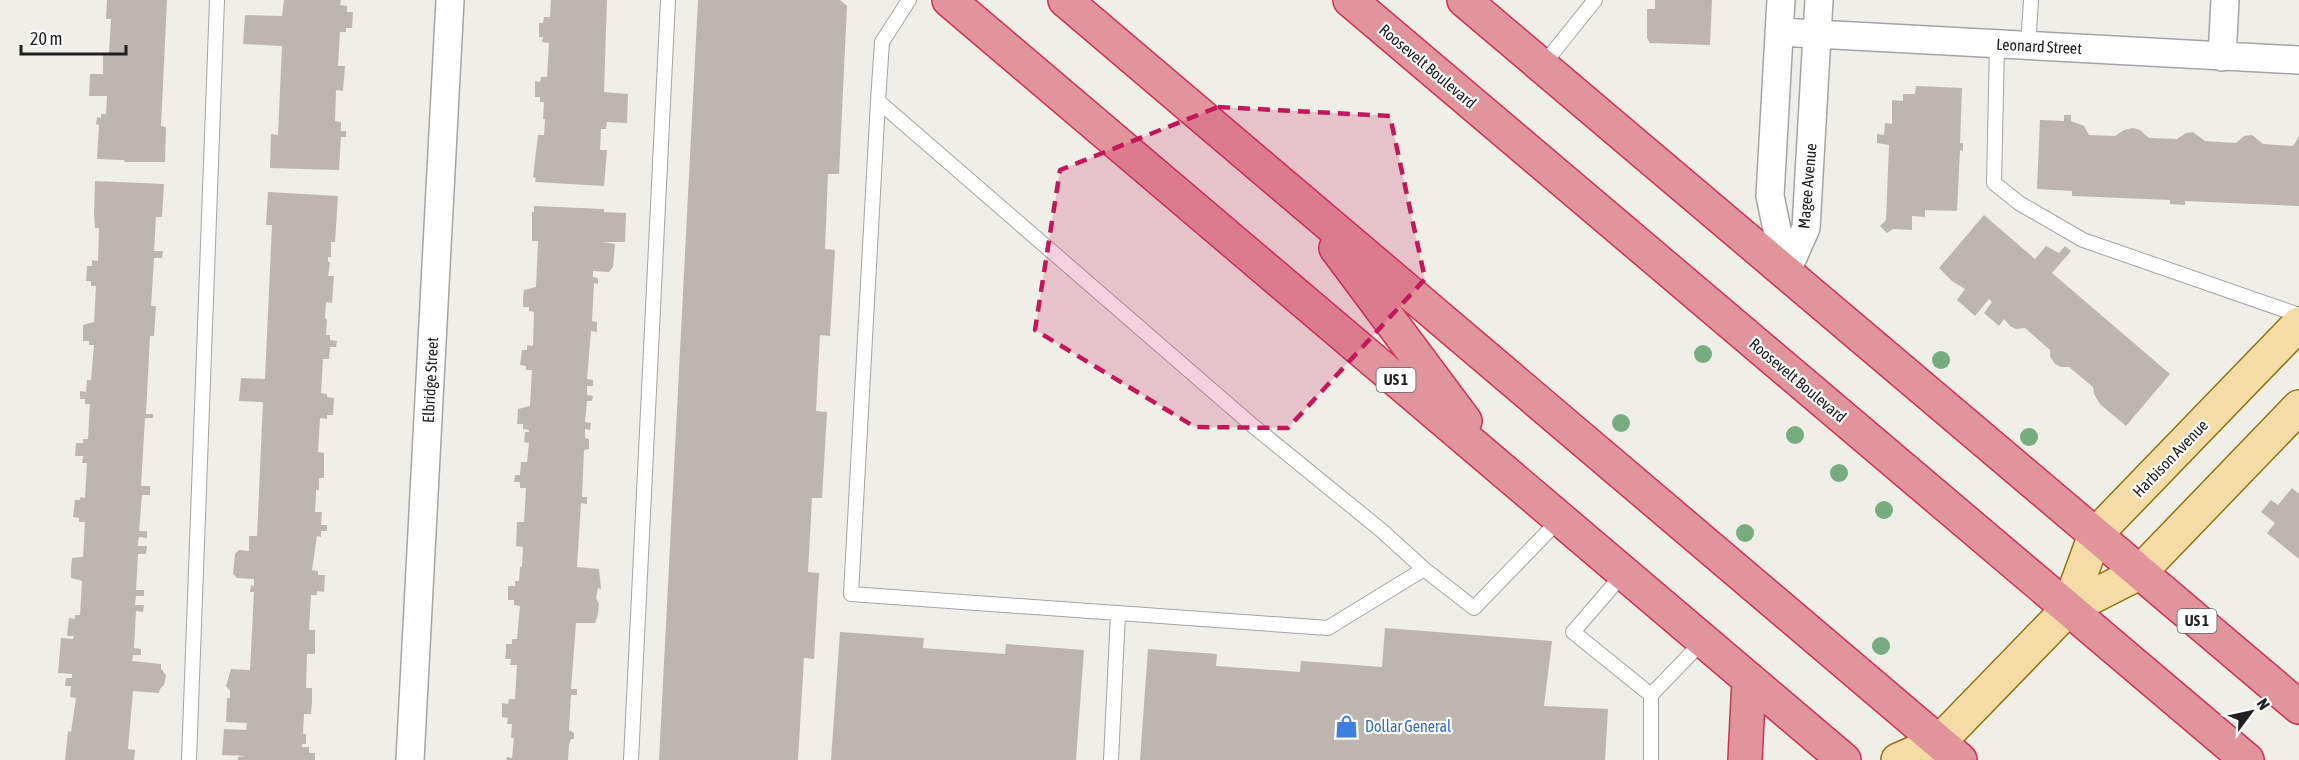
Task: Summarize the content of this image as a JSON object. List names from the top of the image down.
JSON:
{
  "streets": {
    "highway": ["Roosevelt Boulevard", "US 1"],
    "main road": ["Harbison Avenue"],
    "street": ["Leonard Street", "Magee Avenue", "Elbridge Street"]
  },
  "crossings": [
    ["Leonard Street", "Magee Avenue"],
    ["Roosevelt Boulevard", "Harbison Avenue"],
    ["Magee Avenue", "US 1"],
    ["US 1", "Harbison Avenue"]
  ],
  "places": {
    "shop": ["Dollar General"]
  },
  "scale_bar": "20 m",
  "north": "top right"
}
